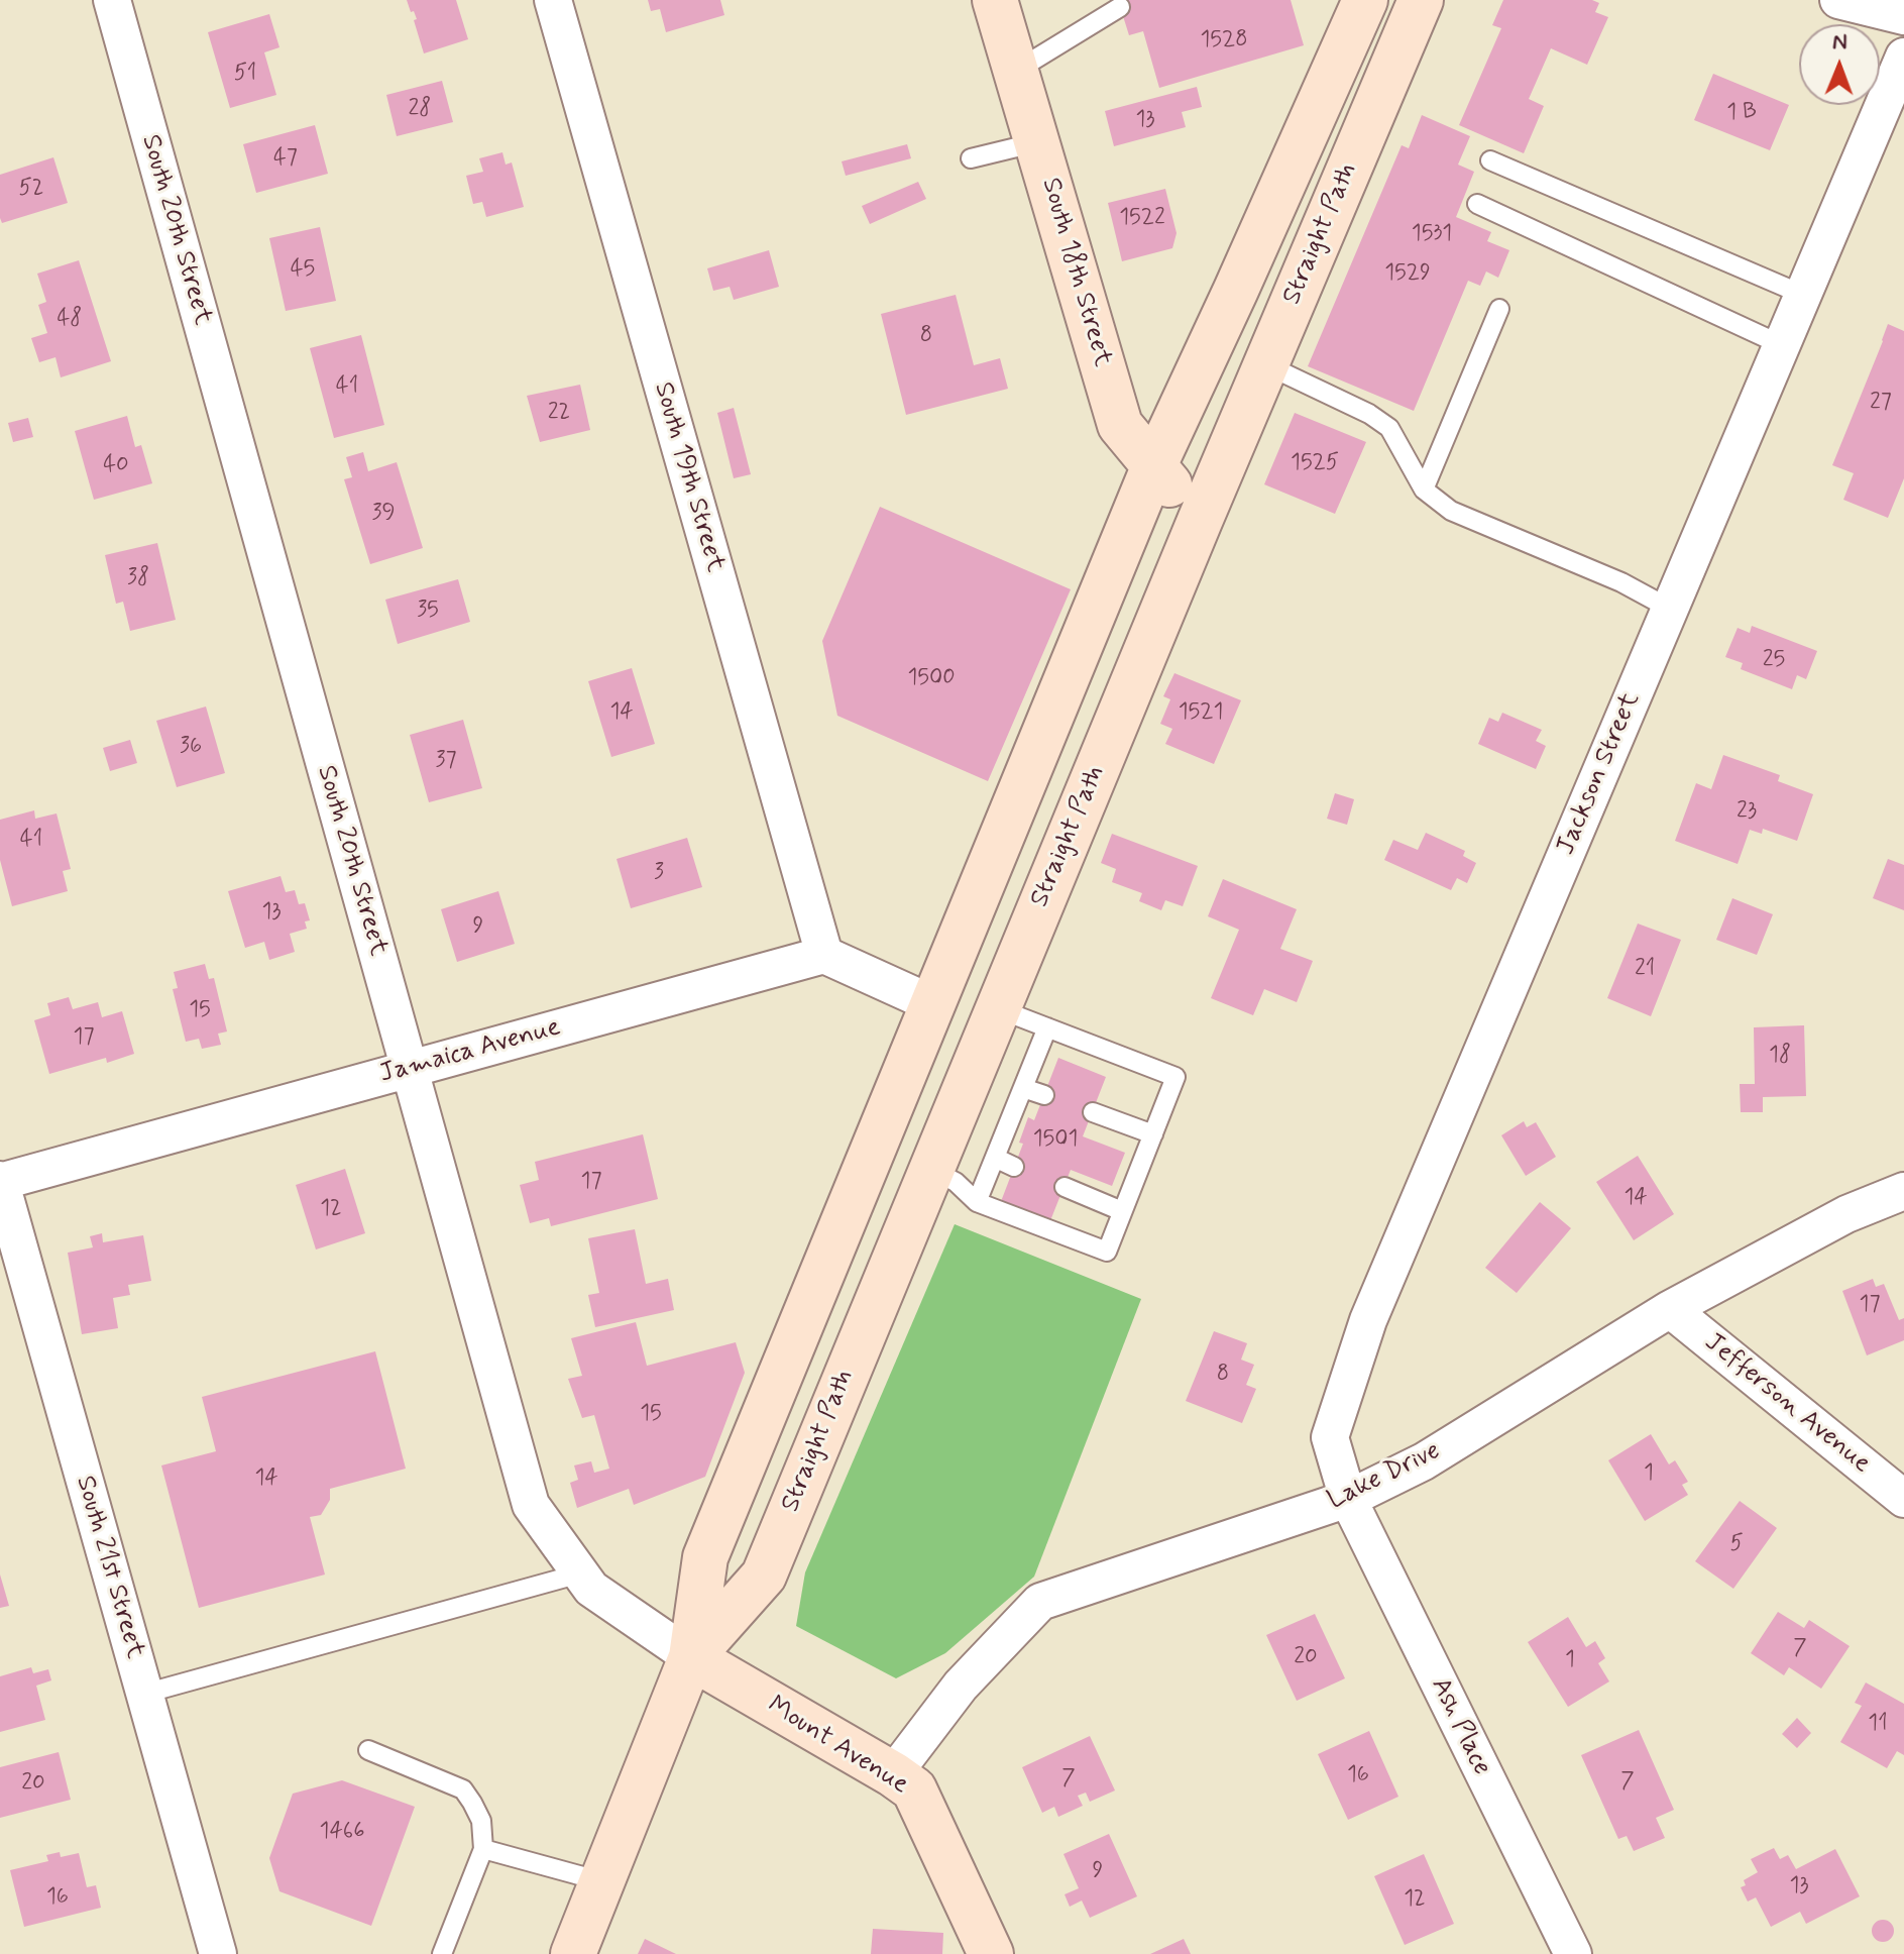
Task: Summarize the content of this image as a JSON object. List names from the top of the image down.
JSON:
{
  "streets": {
    "main road": ["Straight Path", "South 18th Street", "Mount Avenue"],
    "street": [
      "South 20th Street",
      "South 19th Street",
      "Jackson Street",
      "Jamaica Avenue",
      "Jefferson Avenue",
      "Lake Drive",
      "South 21st Street",
      "Ash Place"
    ]
  },
  "crossings": [
    ["South 20th Street", "Straight Path"],
    ["South 20th Street", "Jamaica Avenue"],
    ["South 20th Street", "Mount Avenue"],
    ["Straight Path", "South 18th Street"],
    ["Straight Path", "Mount Avenue"],
    ["South 19th Street", "Jamaica Avenue"],
    ["Jackson Street", "Lake Drive"],
    ["Jackson Street", "Ash Place"],
    ["Jamaica Avenue", "South 21st Street"],
    ["Jefferson Avenue", "Lake Drive"],
    ["Lake Drive", "Ash Place"],
    ["Lake Drive", "Mount Avenue"]
  ],
  "house_numbers": [
    "1528",
    "51",
    "28",
    "1 B",
    "13",
    "47",
    "52",
    "1522",
    "1531",
    "45",
    "1529",
    "48",
    "8",
    "41",
    "27",
    "22",
    "1525",
    "40",
    "39",
    "38",
    "35",
    "25",
    "1500",
    "14",
    "1521",
    "36",
    "37",
    "23",
    "41",
    "3",
    "13",
    "9",
    "21",
    "15",
    "17",
    "18",
    "1501",
    "17",
    "14",
    "12",
    "17",
    "8",
    "15",
    "1",
    "14",
    "5",
    "7",
    "20",
    "1",
    "11",
    "16",
    "7",
    "7",
    "20",
    "1466",
    "9",
    "13",
    "16",
    "12"
  ],
  "north": "top"
}
